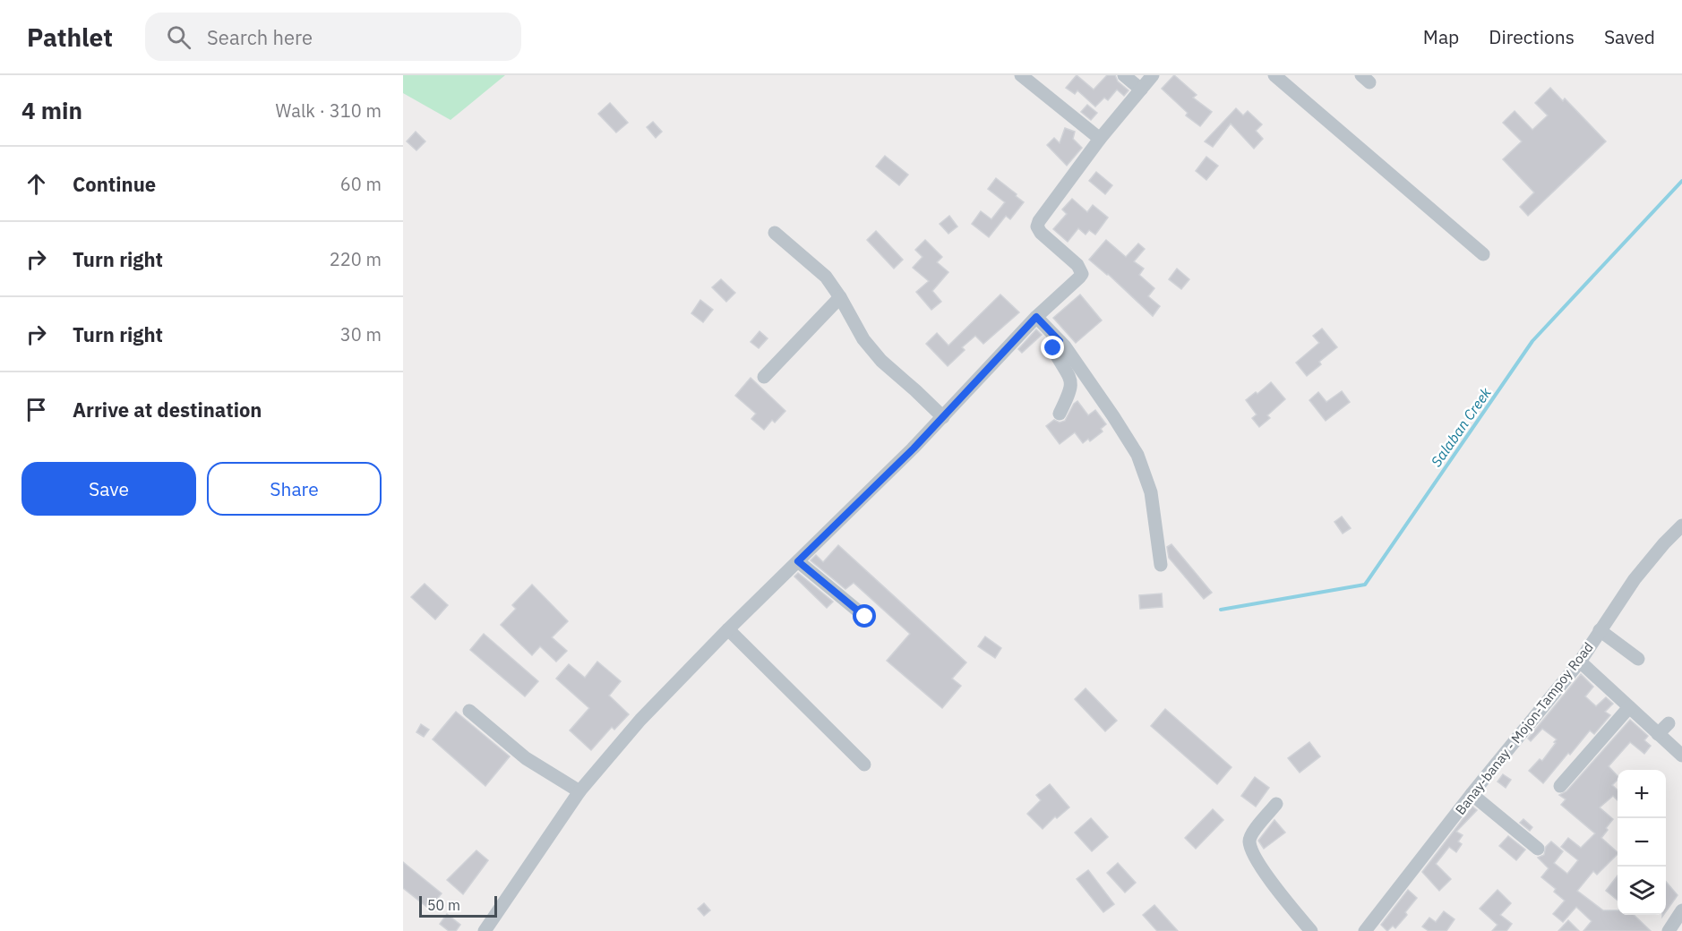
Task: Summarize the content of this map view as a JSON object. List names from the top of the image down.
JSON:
{
  "streets": {
    "street": ["Banay-banay - Mojon-Tampoy Road"]
  },
  "water": ["Salaban Creek"],
  "scale_bar": "50 m",
  "page": {
    "header": "Pathlet",
    "search": "Search here",
    "nav": ["Map", "Directions", "Saved"],
    "heading": ["4 min", "Walk · 310 m"],
    "list": [
      ["Continue", "60 m"],
      ["Turn right", "220 m"],
      ["Turn right", "30 m"],
      "Arrive at destination"
    ],
    "buttons": ["Save", "Share"],
    "map_buttons": ["+", "−"],
    "scale": "50 m"
  }
}
